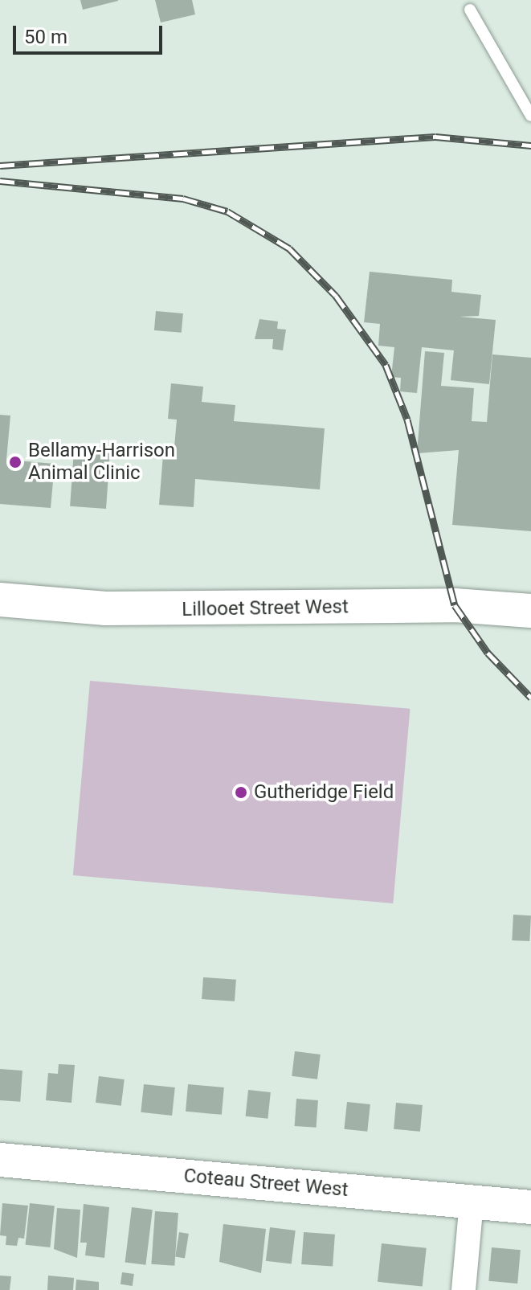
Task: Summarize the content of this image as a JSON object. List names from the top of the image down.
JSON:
{
  "streets": {
    "street": ["Lillooet Street West", "Coteau Street West"]
  },
  "places": ["Bellamy-Harrison Animal Clinic", "Gutheridge Field"],
  "scale_bar": "50 m"
}
